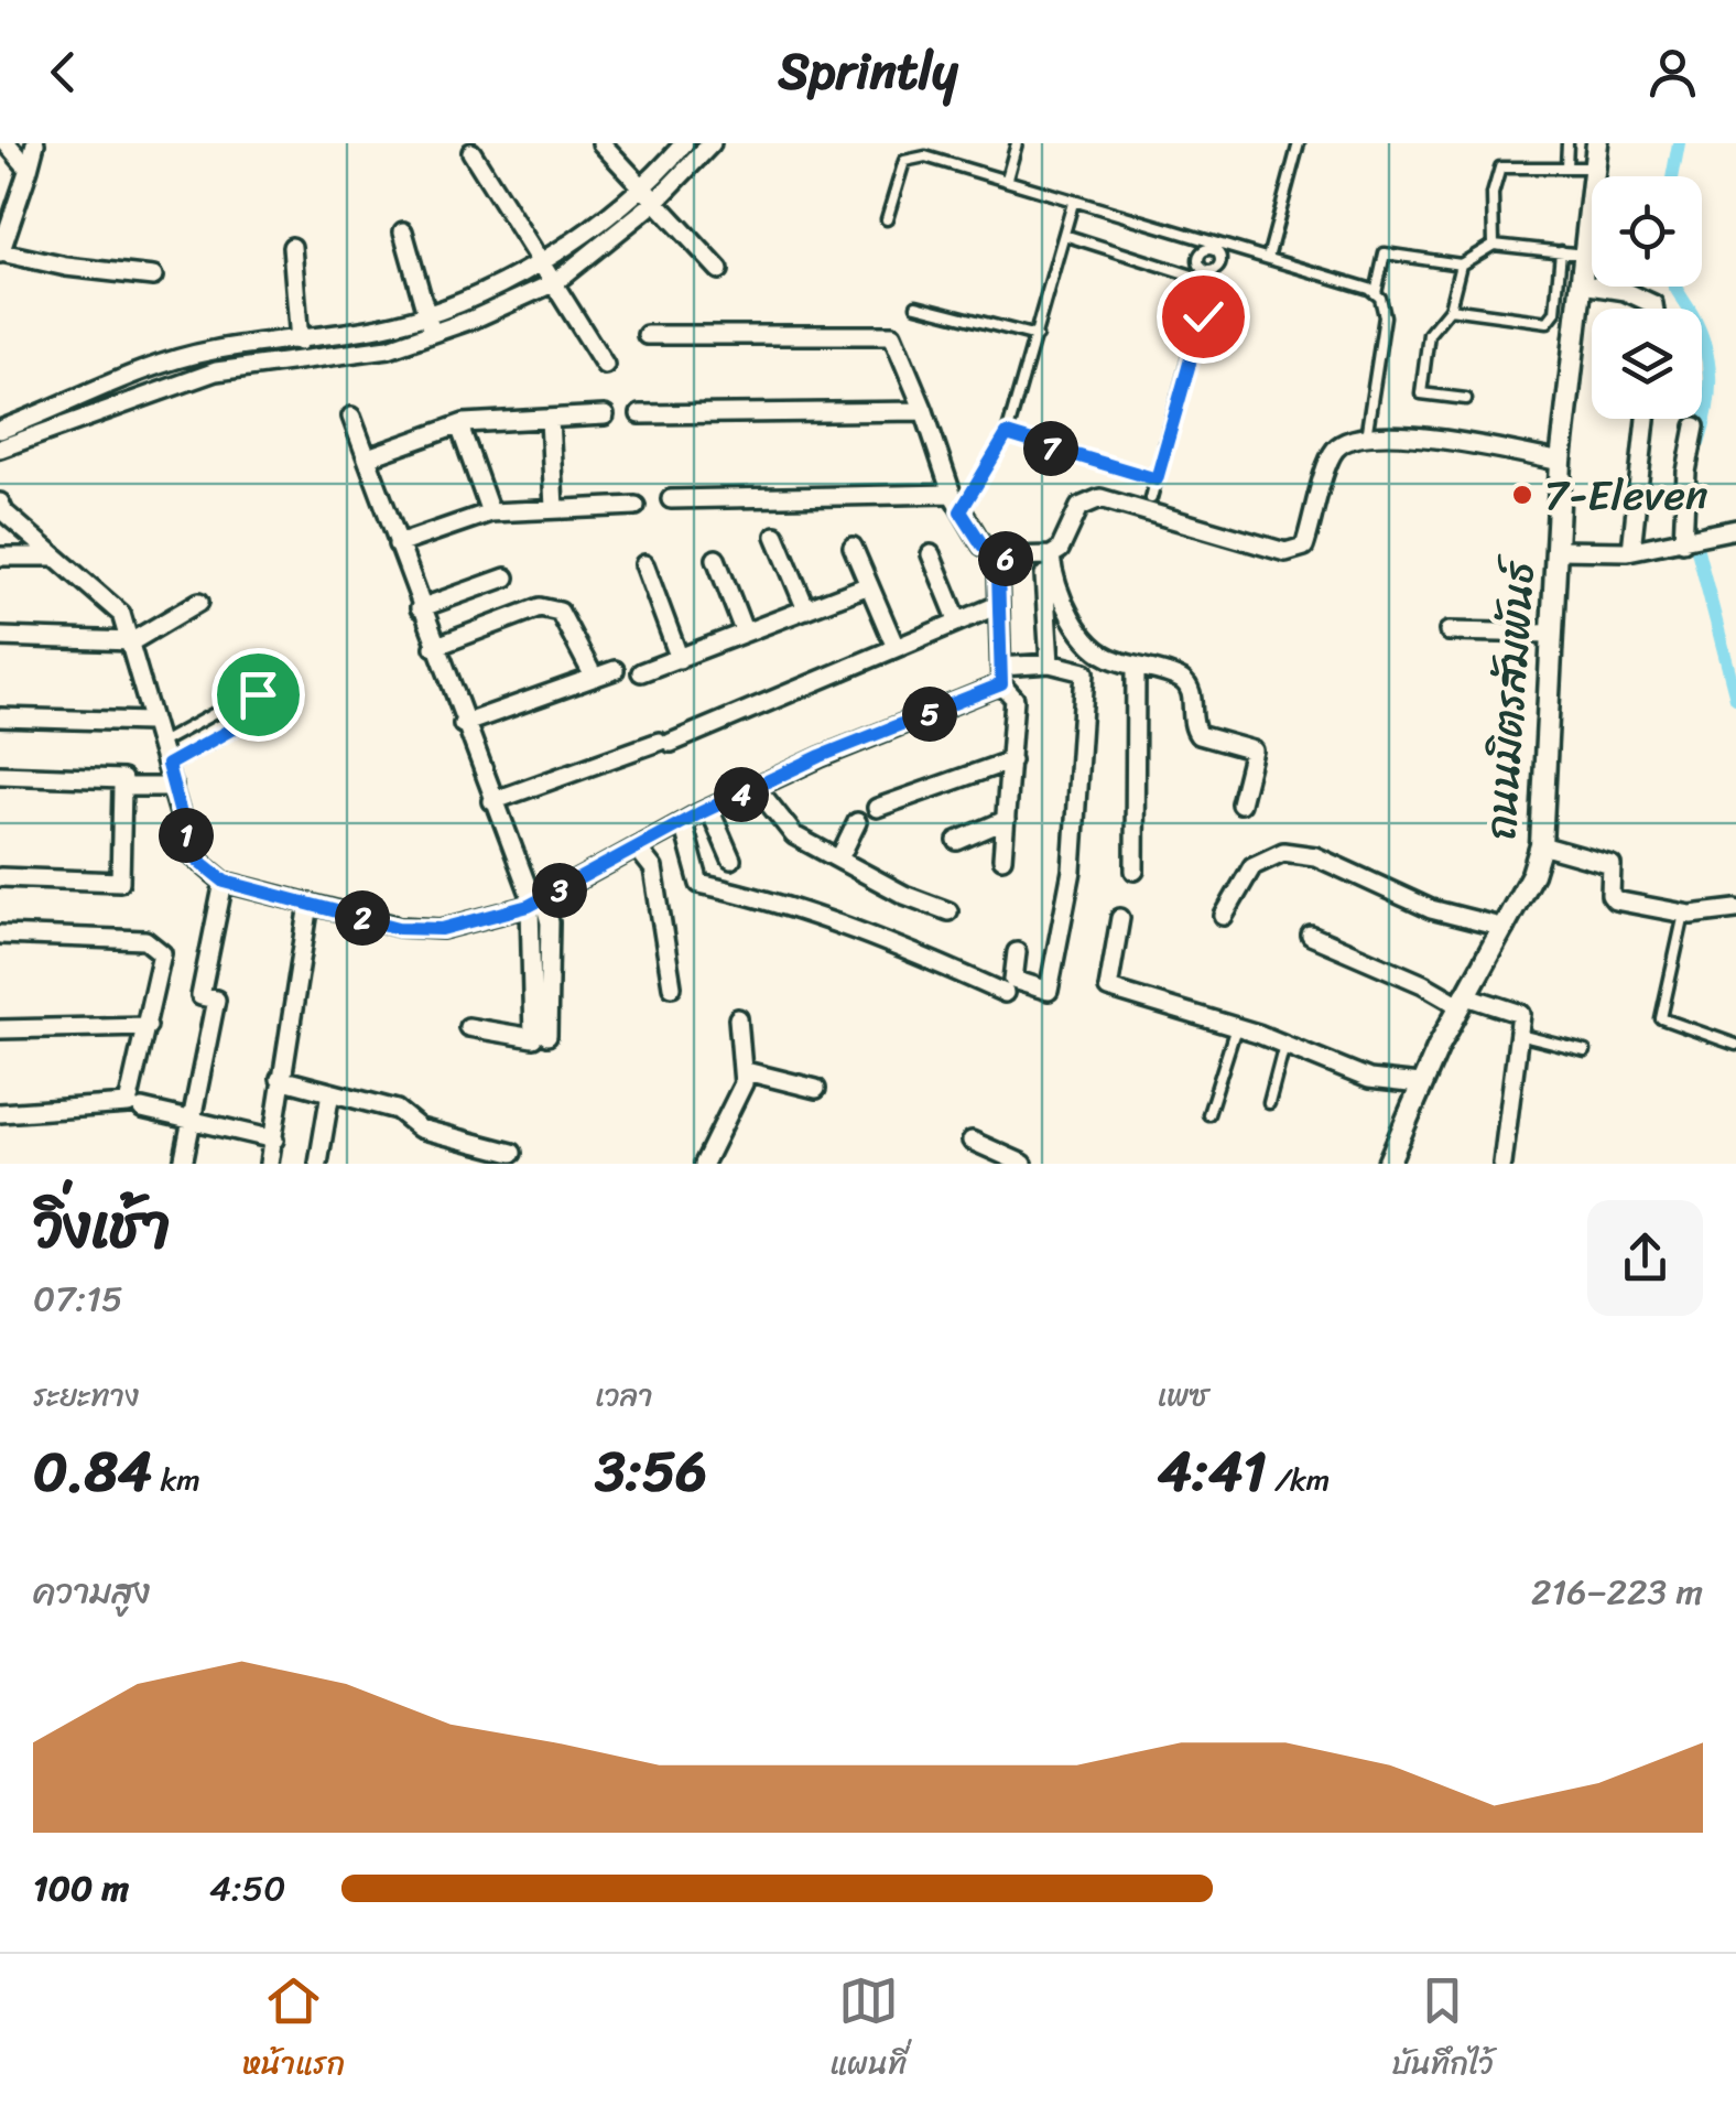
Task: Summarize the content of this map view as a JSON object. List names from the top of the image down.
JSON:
{
  "streets": {
    "street": ["ถนนมิตรสัมพันธ์"]
  },
  "places": ["7-Eleven"],
  "page": {
    "header": "Sprintly",
    "pins": [
      "7",
      "6",
      "5",
      "4",
      "1",
      "3",
      "2"
    ],
    "heading": ["วิ่งเช้า", "07:15"],
    "stats": [
      ["ระยะทาง", "0.84 km"],
      ["เวลา", "3:56"],
      ["เพซ", "4:41 /km"]
    ],
    "chart": ["ความสูง", "216–223 m"],
    "list": [
      {
        "name": "100 m",
        "note": "4:50"
      }
    ],
    "tabs": ["หน้าแรก", "แผนที่", "บันทึกไว้"]
  }
}
